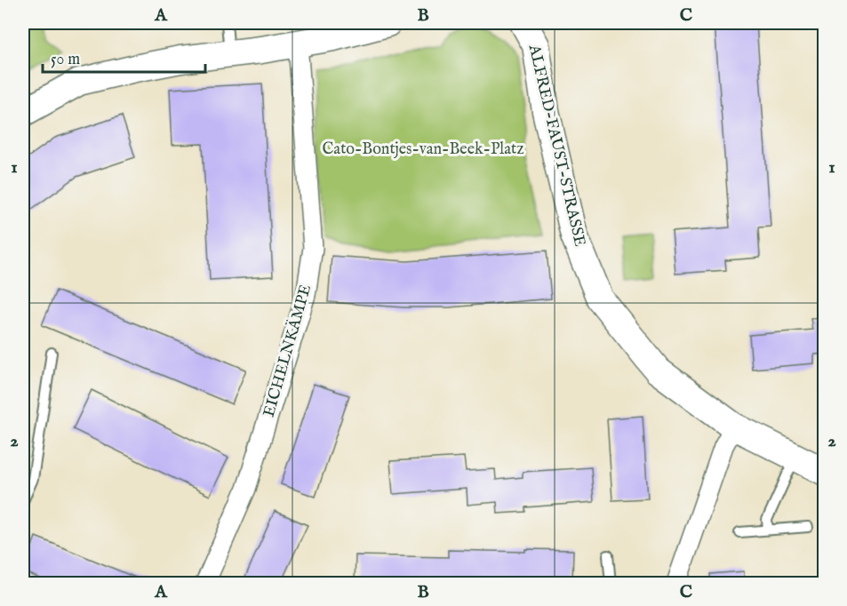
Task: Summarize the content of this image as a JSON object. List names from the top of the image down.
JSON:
{
  "streets": {
    "street": ["ALFRED-FAUST-STRASSE", "EICHELNKÄMPE"]
  },
  "parks": ["Cato-Bontjes-van-Beek-Platz"],
  "scale_bar": "50 m",
  "grid": {
    "columns": ["A", "B", "C"],
    "rows": ["1", "2"]
  }
}
